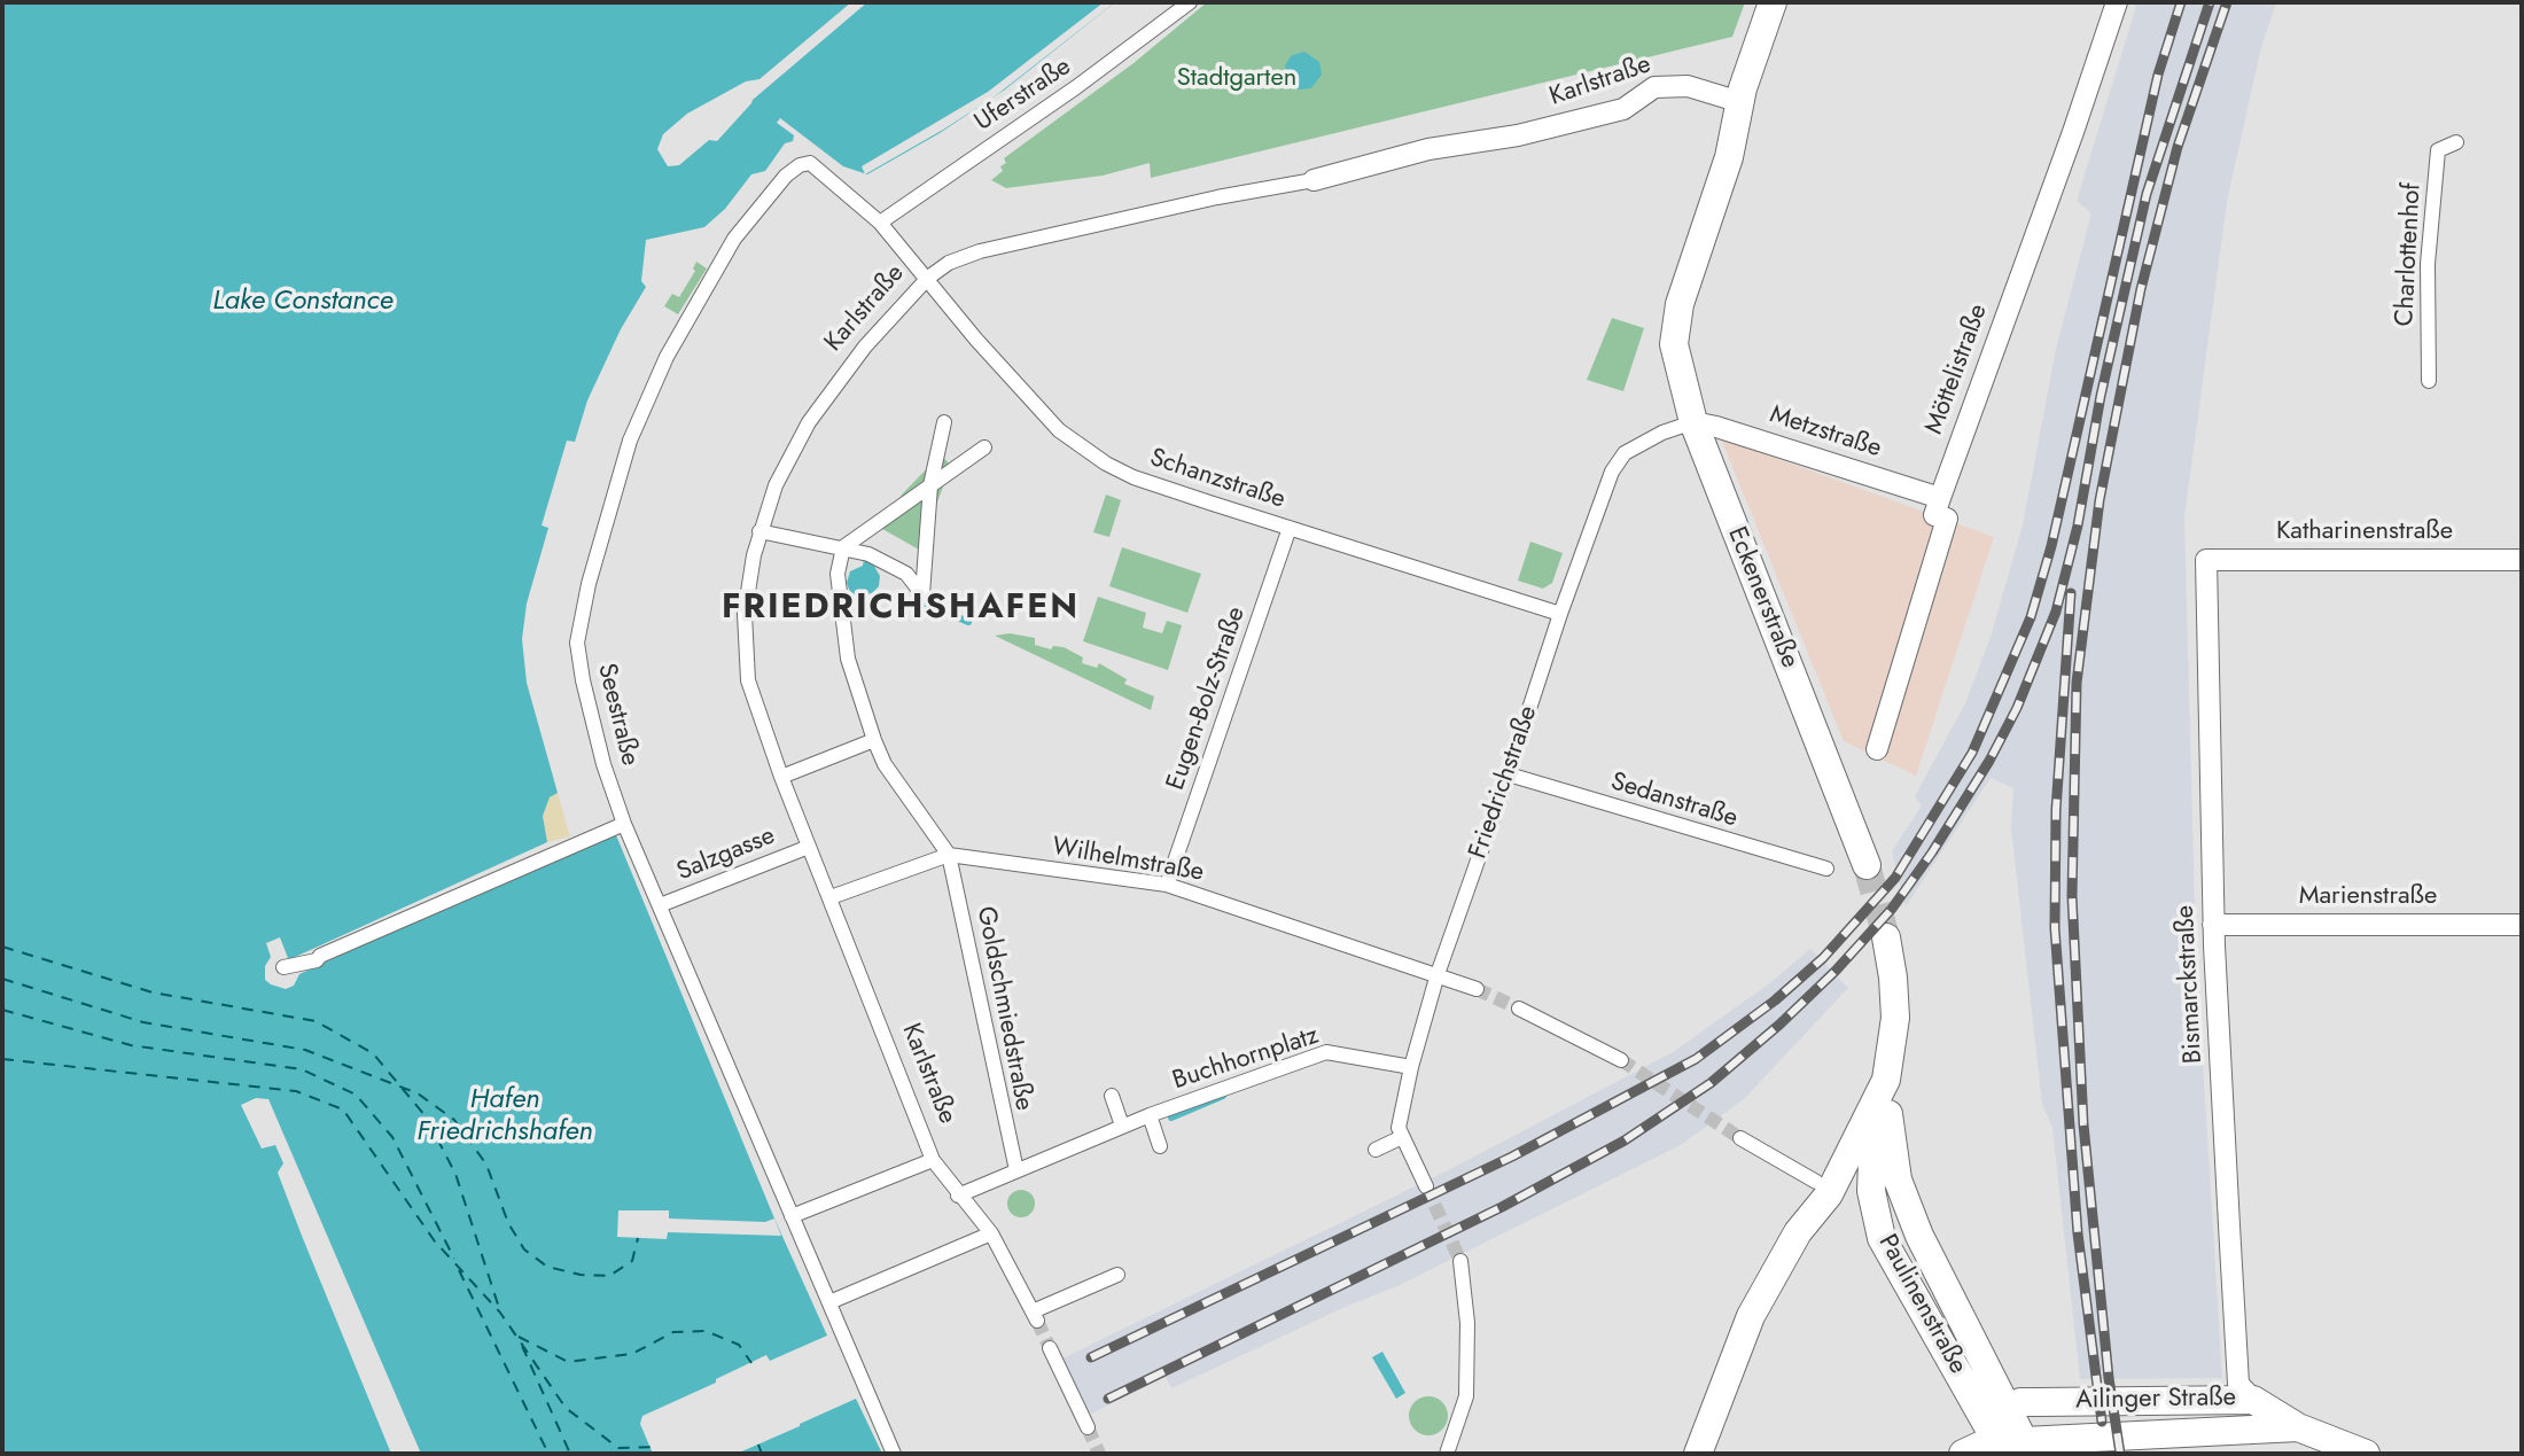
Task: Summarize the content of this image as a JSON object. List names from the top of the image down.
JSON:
{
  "streets": {
    "main road": ["Eckenerstraße", "Paulinenstraße", "Ailinger Straße"],
    "street": [
      "Karlstraße",
      "Uferstraße",
      "Charlottenhof",
      "Möttelistraße",
      "Metzstraße",
      "Schanzstraße",
      "Katharinenstraße",
      "Eugen-Bolz-Straße",
      "Seestraße",
      "Friedrichstraße",
      "Sedanstraße",
      "Salzgasse",
      "Wilhelmstraße",
      "Marienstraße",
      "Bismarckstraße",
      "Goldschmiedstraße",
      "Buchhornplatz"
    ]
  },
  "crossings": [
    ["Karlstraße", "Schanzstraße"],
    ["Karlstraße", "Eckenerstraße"],
    ["Karlstraße", "Seestraße"],
    ["Karlstraße", "Salzgasse"],
    ["Uferstraße", "Seestraße"],
    ["Möttelistraße", "Metzstraße"],
    ["Metzstraße", "Eckenerstraße"],
    ["Metzstraße", "Friedrichstraße"],
    ["Schanzstraße", "Eugen-Bolz-Straße"],
    ["Schanzstraße", "Seestraße"],
    ["Schanzstraße", "Friedrichstraße"],
    ["Katharinenstraße", "Bismarckstraße"],
    ["Eckenerstraße", "Friedrichstraße"],
    ["Eugen-Bolz-Straße", "Wilhelmstraße"],
    ["Seestraße", "Salzgasse"],
    ["Friedrichstraße", "Sedanstraße"],
    ["Friedrichstraße", "Wilhelmstraße"],
    ["Friedrichstraße", "Buchhornplatz"],
    ["Wilhelmstraße", "Goldschmiedstraße"],
    ["Marienstraße", "Bismarckstraße"],
    ["Bismarckstraße", "Ailinger Straße"],
    ["Goldschmiedstraße", "Buchhornplatz"],
    ["Paulinenstraße", "Ailinger Straße"]
  ],
  "districts": ["FRIEDRICHSHAFEN"],
  "water": ["Lake Constance", "Hafen Friedrichshafen"],
  "parks": ["Stadtgarten"]
}
